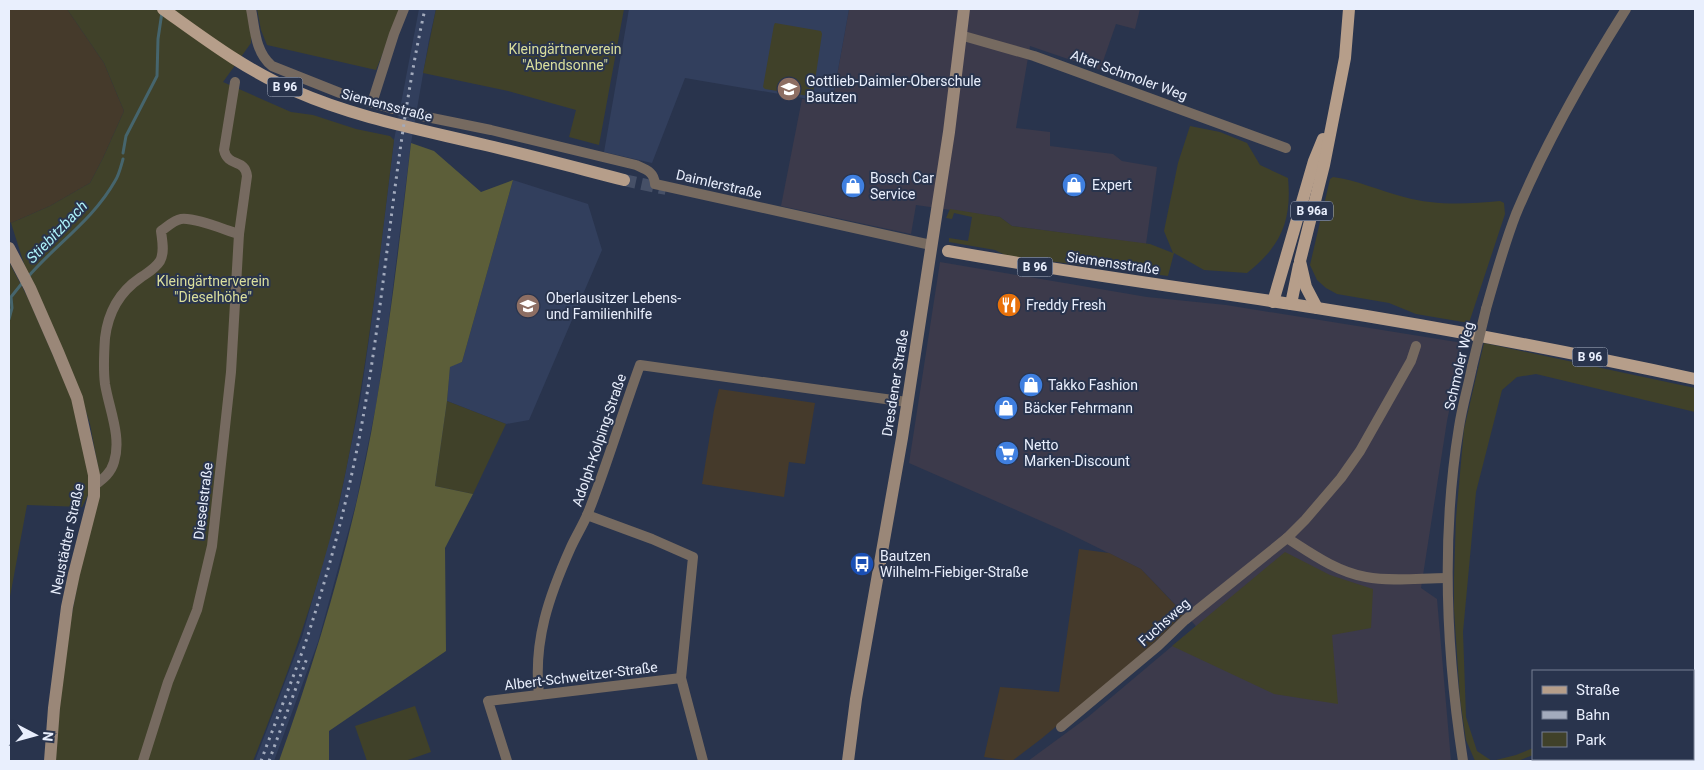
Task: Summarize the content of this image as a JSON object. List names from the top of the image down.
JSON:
{
  "streets": {
    "main road": [
      "B 96",
      "Siemensstraße",
      "B 96a",
      "Dresdener Straße",
      "Neustädter Straße"
    ],
    "street": [
      "Alter Schmoler Weg",
      "Daimlerstraße",
      "Schmoler Weg",
      "Adolph-Kolping-Straße",
      "Dieselstraße",
      "Fuchsweg",
      "Albert-Schweitzer-Straße"
    ]
  },
  "crossings": [
    ["Alter Schmoler Weg", "Dresdener Straße"],
    ["B 96", "Siemensstraße"],
    ["B 96", "B 96a"],
    ["Siemensstraße", "B 96a"],
    ["Daimlerstraße", "Dresdener Straße"],
    ["Dresdener Straße", "Adolph-Kolping-Straße"],
    ["Adolph-Kolping-Straße", "Albert-Schweitzer-Straße"]
  ],
  "water": ["Stiebitzbach"],
  "parks": ["Kleingärtnerverein \"Abendsonne\"", "Kleingärtnerverein \"Dieselhöhe\""],
  "places": {
    "school or university": ["Gottlieb-Daimler-Oberschule Bautzen", "Oberlausitzer Lebens- und Familienhilfe"],
    "shop": [
      "Expert",
      "Bosch Car Service",
      "Takko Fashion",
      "Bäcker Fehrmann"
    ],
    "restaurant": ["Freddy Fresh"],
    "supermarket": ["Netto Marken-Discount"],
    "bus stop": ["Bautzen Wilhelm-Fiebiger-Straße"]
  },
  "legend": ["Straße", "Bahn", "Park"],
  "north": "right"
}
